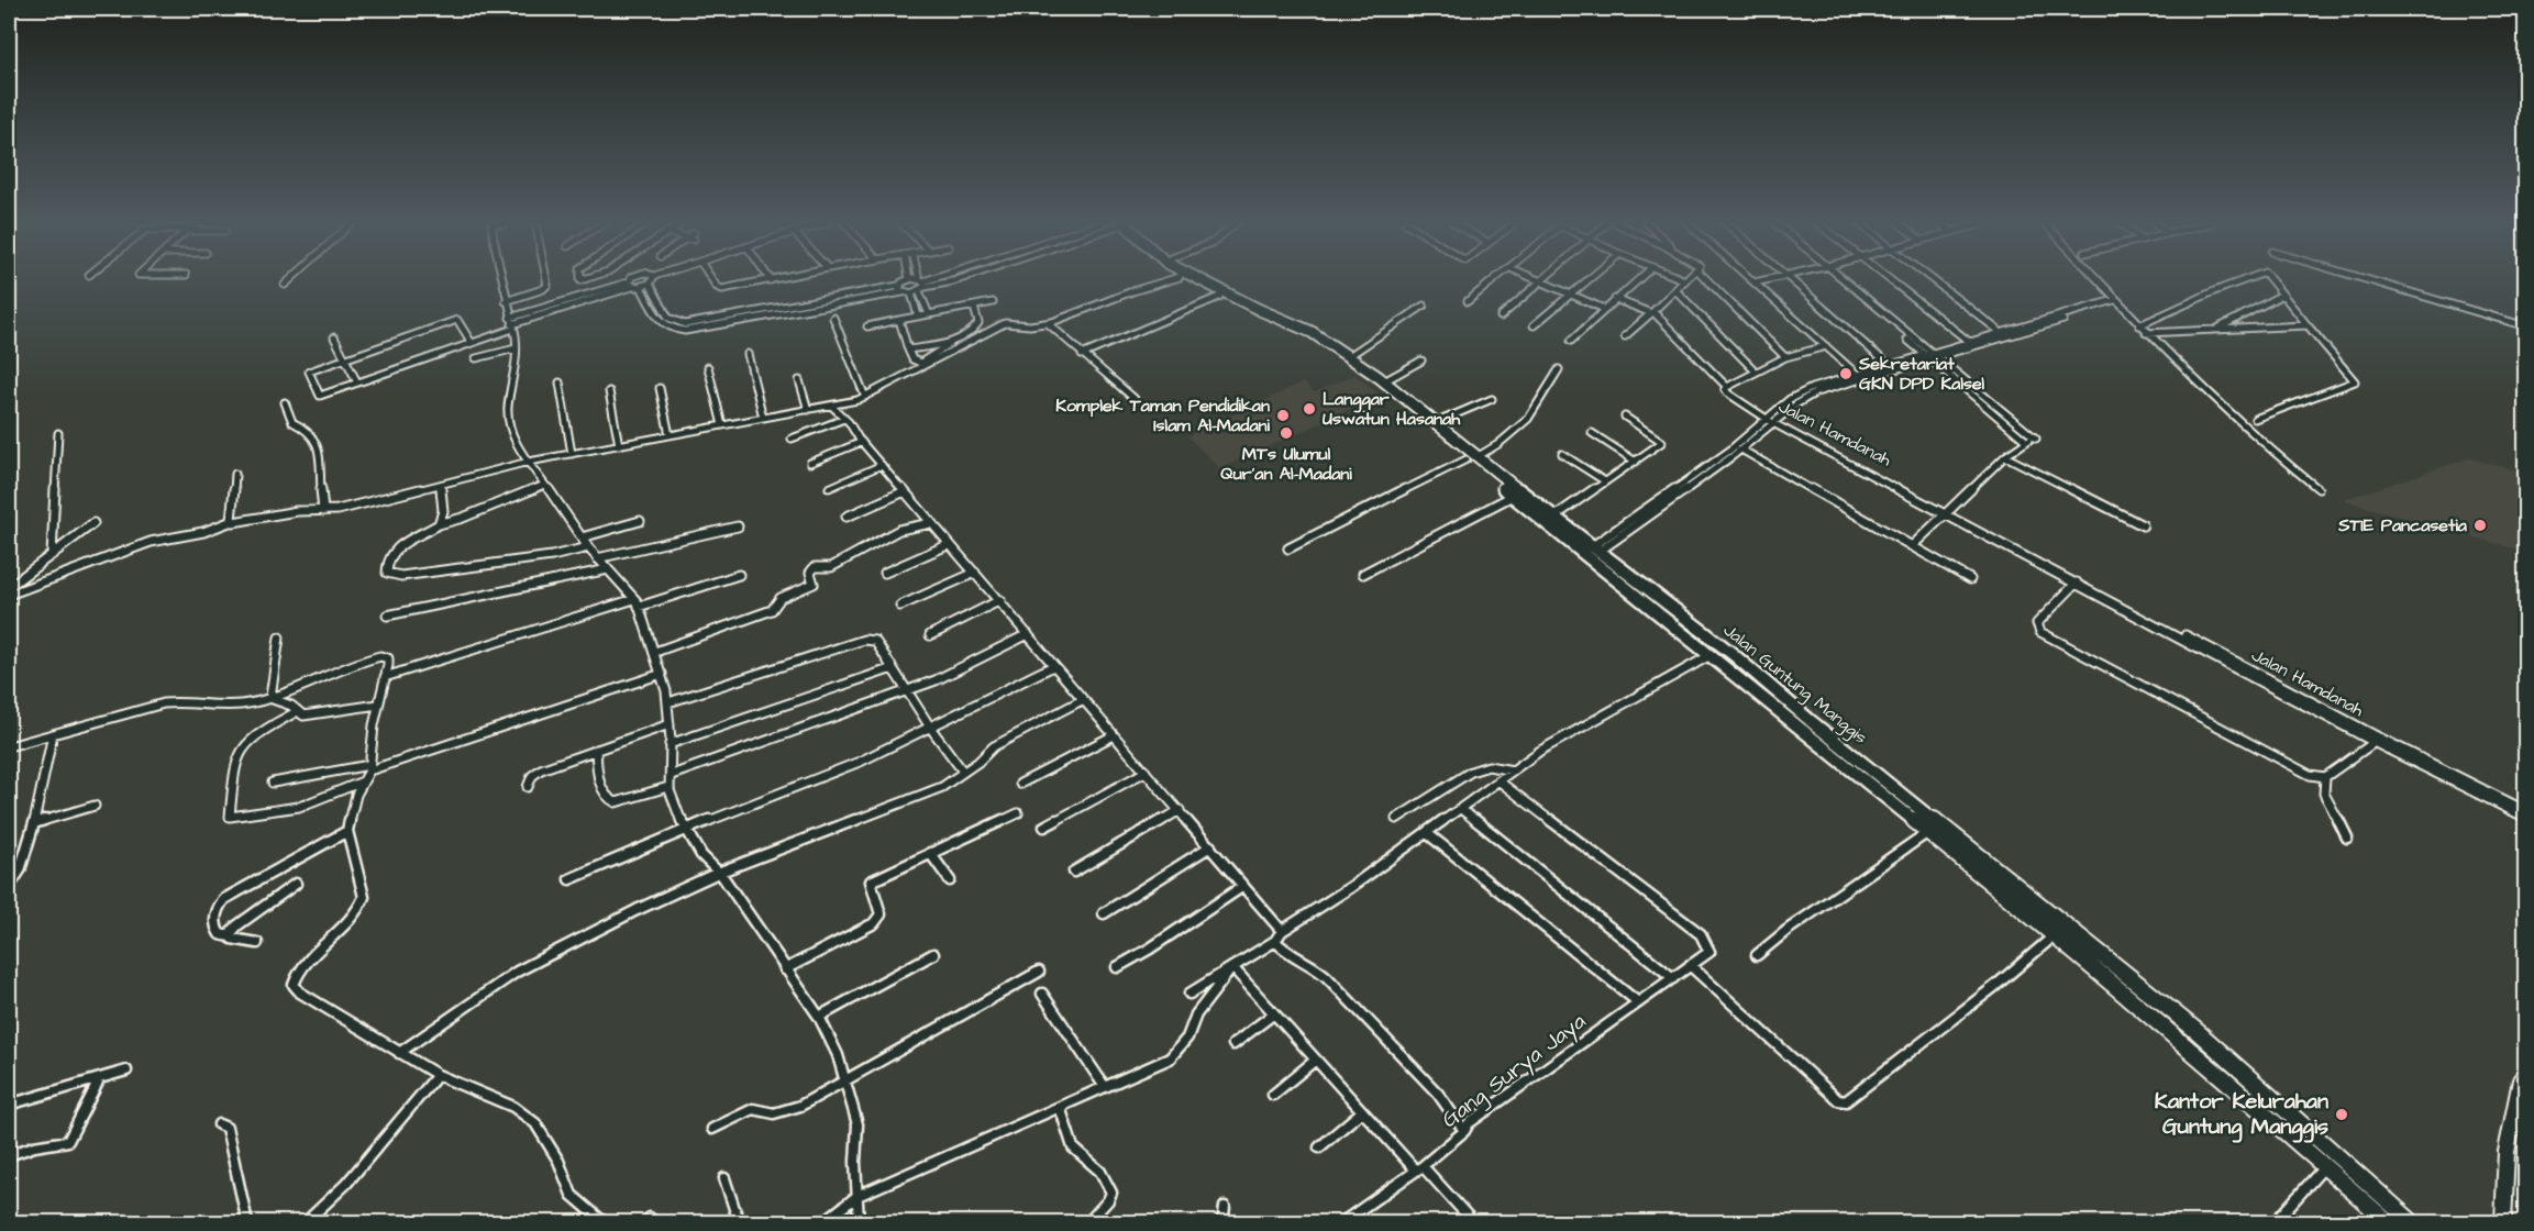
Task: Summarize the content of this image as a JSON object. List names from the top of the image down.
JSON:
{
  "streets": {
    "street": ["Jalan Hamdanah", "Jalan Guntung Manggis", "Gang Surya Jaya"]
  },
  "places": [
    "Sekretariat GKN DPD Kalsel",
    "Langgar Uswatun Hasanah",
    "Komplek Taman Pendidikan Islam Al-Madani",
    "MTs Ulumul Qur'an Al-Madani",
    "STIE Pancasetia",
    "Kantor Kelurahan Guntung Manggis"
  ]
}
